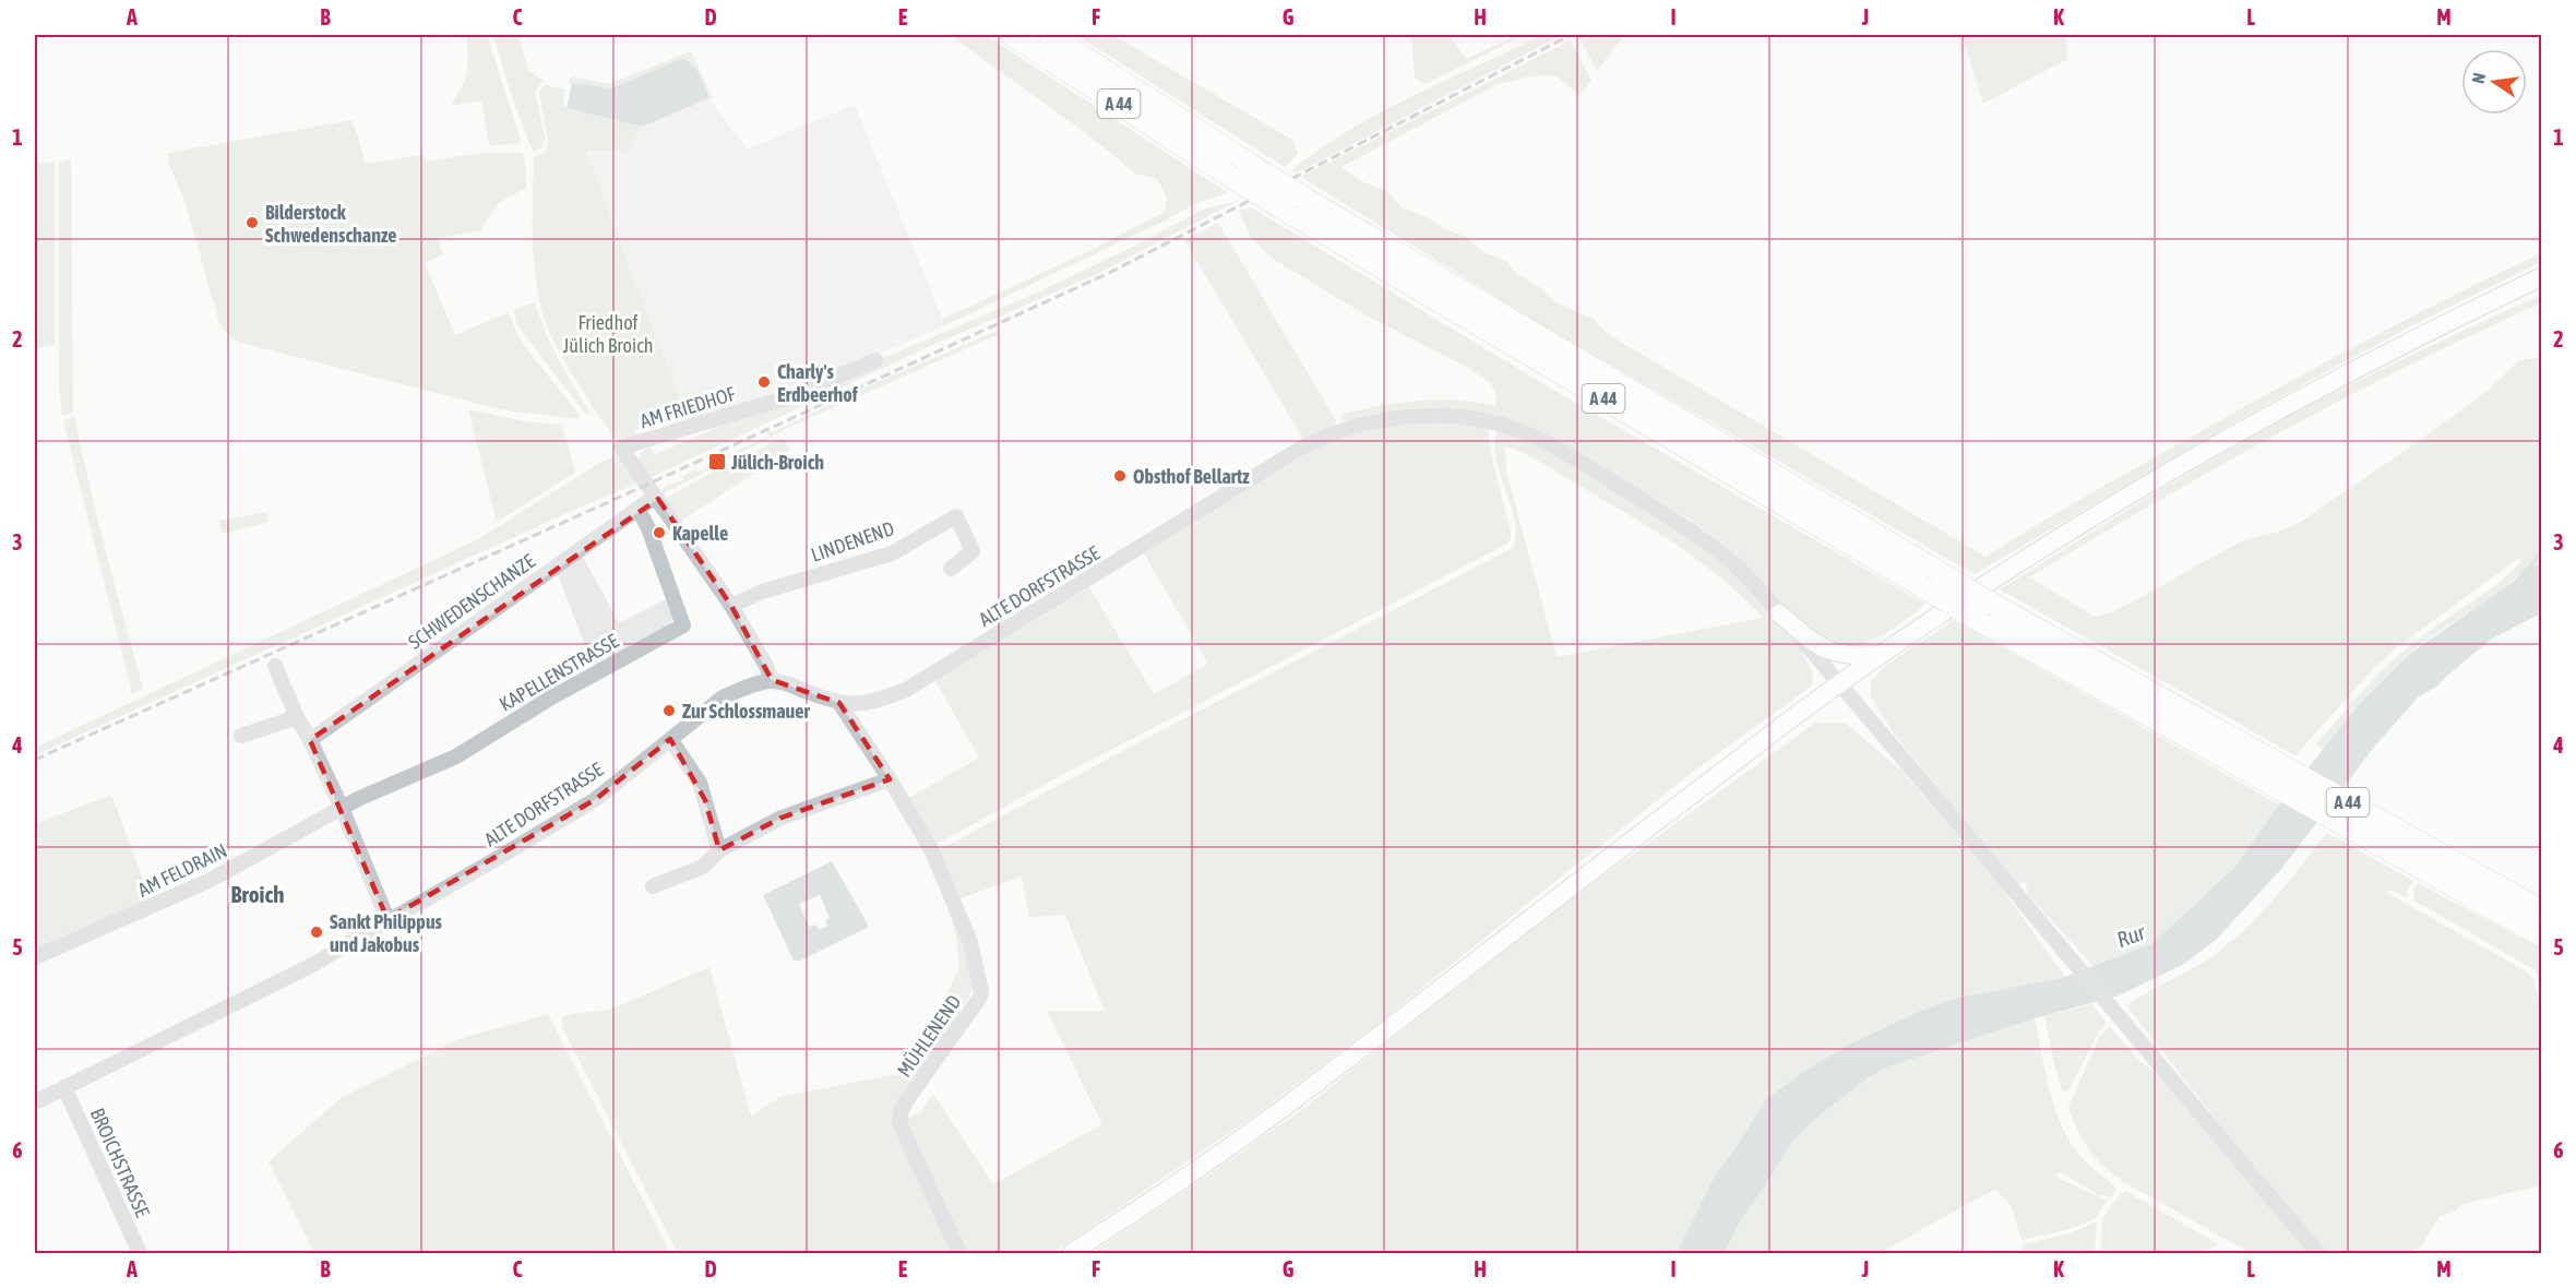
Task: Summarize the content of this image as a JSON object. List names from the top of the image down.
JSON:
{
  "streets": {
    "highway": ["A 44"],
    "street": [
      "AM FRIEDHOF",
      "LINDENEND",
      "ALTE DORFSTRASSE",
      "SCHWEDENSCHANZE",
      "KAPELLENSTRASSE",
      "AM FELDRAIN",
      "MÜHLENEND",
      "BROICHSTRASSE"
    ]
  },
  "crossings": [
    ["AM FRIEDHOF", "SCHWEDENSCHANZE"],
    ["ALTE DORFSTRASSE", "MÜHLENEND"],
    ["ALTE DORFSTRASSE", "BROICHSTRASSE"],
    ["SCHWEDENSCHANZE", "KAPELLENSTRASSE"],
    ["KAPELLENSTRASSE", "AM FELDRAIN"]
  ],
  "districts": ["Broich"],
  "water": ["Rur"],
  "parks": ["Friedhof Jülich Broich"],
  "places": {
    "other": [
      "Bilderstock Schwedenschanze",
      "Charly's Erdbeerhof",
      "Obsthof Bellartz",
      "Kapelle",
      "Zur Schlossmauer",
      "Sankt Philippus und Jakobus"
    ],
    "transit": ["Jülich-Broich"]
  },
  "north": "left",
  "grid": {
    "columns": [
      "A",
      "B",
      "C",
      "D",
      "E",
      "F",
      "G",
      "H",
      "I",
      "J",
      "K",
      "L",
      "M"
    ],
    "rows": [
      "1",
      "2",
      "3",
      "4",
      "5",
      "6"
    ]
  }
}
